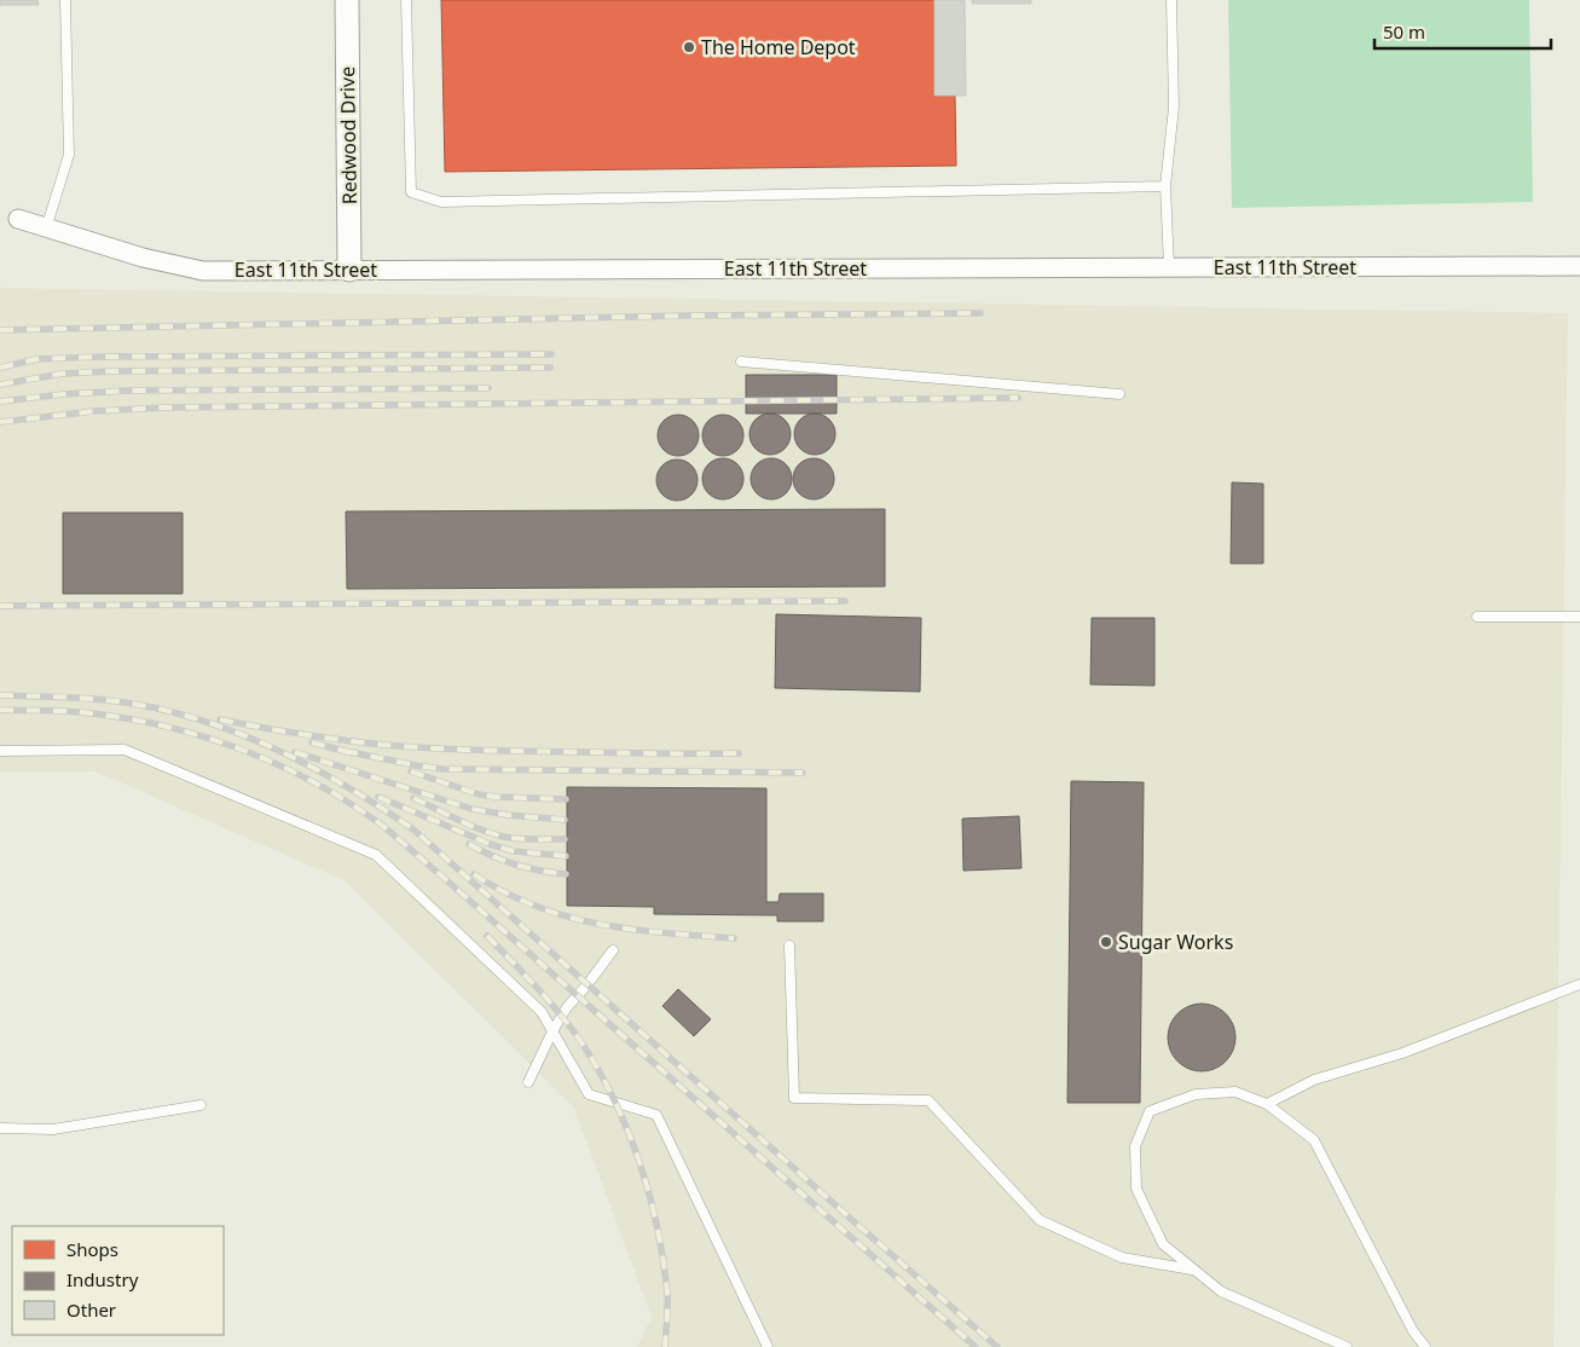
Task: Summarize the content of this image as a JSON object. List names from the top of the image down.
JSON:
{
  "streets": {
    "street": ["Redwood Drive", "East 11th Street"]
  },
  "crossings": [
    ["Redwood Drive", "East 11th Street"]
  ],
  "places": ["The Home Depot", "Sugar Works"],
  "legend": ["Shops", "Industry", "Other"],
  "scale_bar": "50 m"
}
